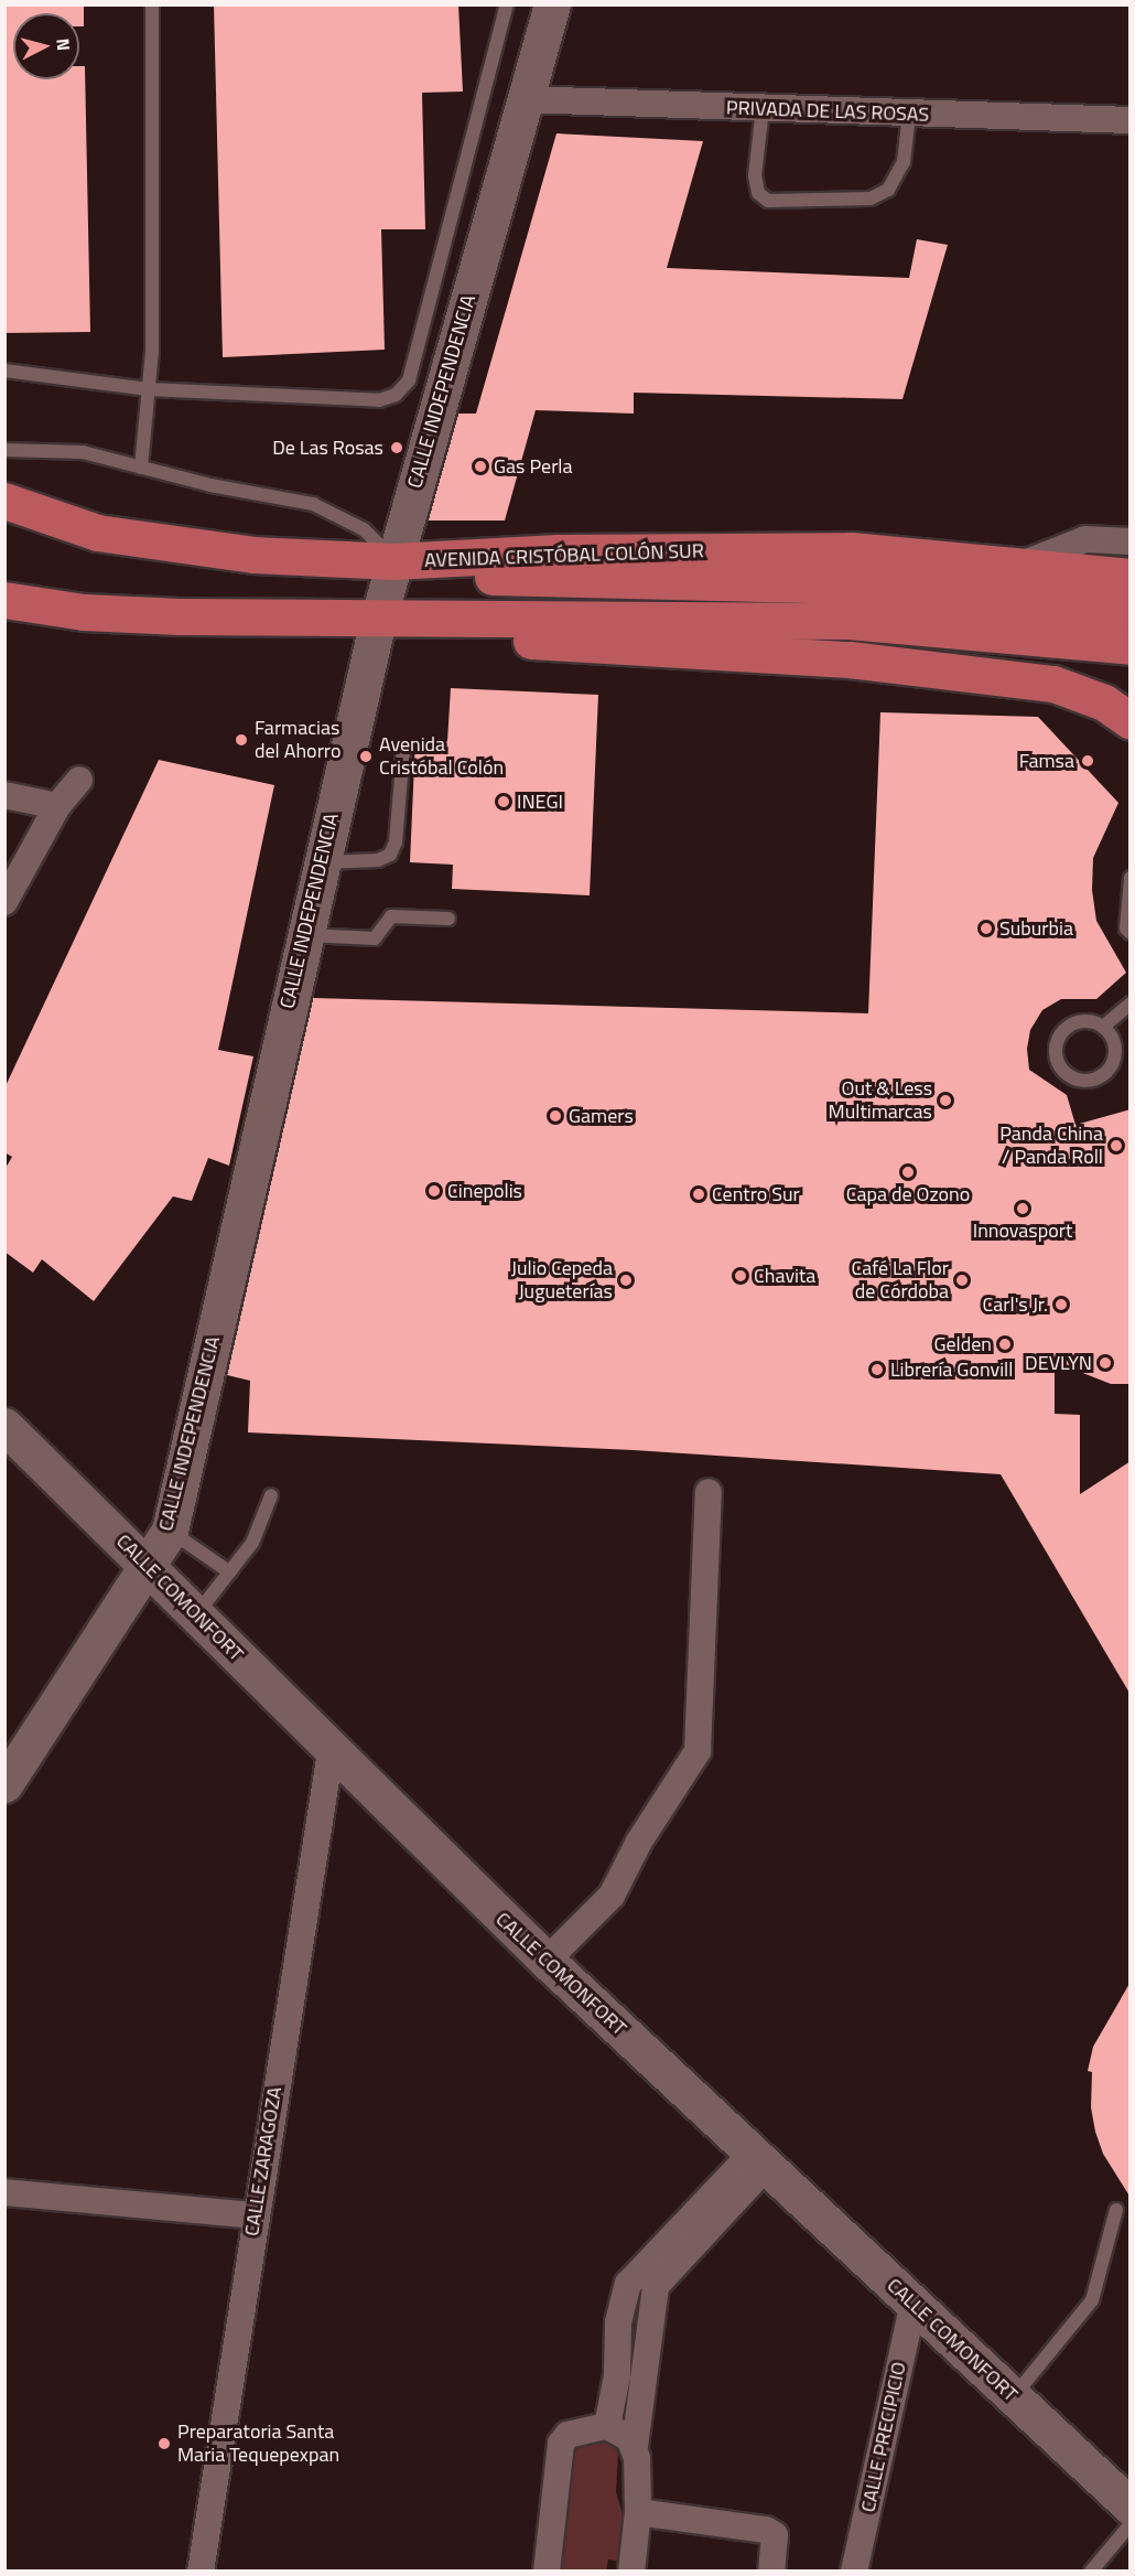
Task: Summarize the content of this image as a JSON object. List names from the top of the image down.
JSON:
{
  "streets": {
    "main road": ["CALLE INDEPENDENCIA", "AVENIDA CRISTÓBAL COLÓN SUR", "CALLE COMONFORT"],
    "street": ["PRIVADA DE LAS ROSAS", "CALLE ZARAGOZA", "CALLE PRECIPICIO"]
  },
  "crossings": [
    ["PRIVADA DE LAS ROSAS", "CALLE INDEPENDENCIA"],
    ["CALLE INDEPENDENCIA", "AVENIDA CRISTÓBAL COLÓN SUR"],
    ["CALLE INDEPENDENCIA", "CALLE COMONFORT"],
    ["CALLE COMONFORT", "CALLE ZARAGOZA"],
    ["CALLE COMONFORT", "CALLE PRECIPICIO"]
  ],
  "places": [
    "De Las Rosas",
    "Gas Perla",
    "Farmacias del Ahorro",
    "Avenida Cristóbal Colón",
    "Famsa",
    "INEGI",
    "Suburbia",
    "Out & Less Multimarcas",
    "Gamers",
    "Panda China / Panda Roll",
    "Capa de Ozono",
    "Cinepolis",
    "Centro Sur",
    "Innovasport",
    "Chavita",
    "Julio Cepeda Jugueterías",
    "Café La Flor de Córdoba",
    "Carl's Jr.",
    "Gelden",
    "DEVLYN",
    "Librería Gonvill",
    "Preparatoria Santa Maria Tequepexpan"
  ],
  "north": "right"
}
